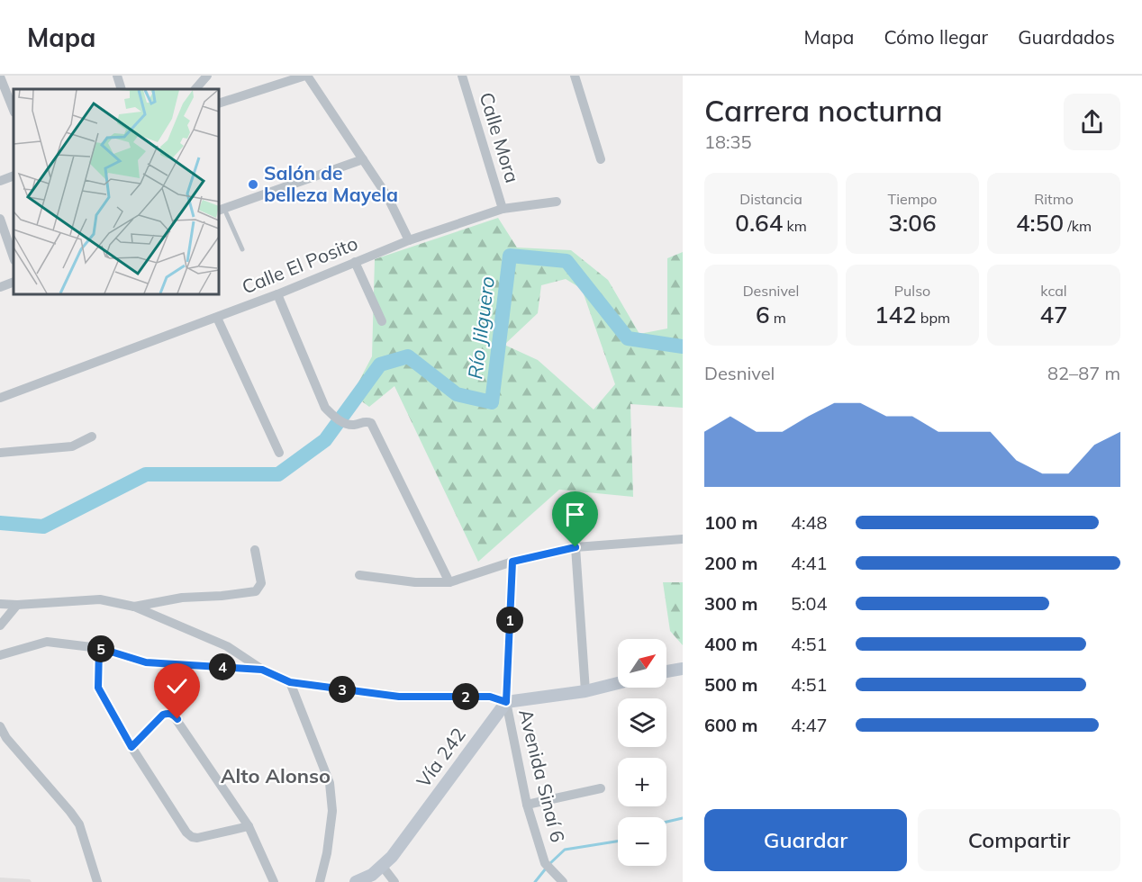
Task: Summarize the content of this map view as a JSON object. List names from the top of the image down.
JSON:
{
  "streets": {
    "main road": ["Vía 242"],
    "street": ["Calle Mora", "Calle El Posito", "Avenida Sinaí 6"]
  },
  "crossings": [
    ["Calle Mora", "Calle El Posito"],
    ["Vía 242", "Avenida Sinaí 6"]
  ],
  "districts": ["Alto Alonso"],
  "water": ["Río Jilguero"],
  "places": ["Salón de belleza Mayela"],
  "north": "top right",
  "page": {
    "header": "Mapa",
    "nav": ["Mapa", "Cómo llegar", "Guardados"],
    "heading": ["Carrera nocturna", "18:35"],
    "stats": [
      ["Distancia", "0.64 km"],
      ["Tiempo", "3:06"],
      ["Ritmo", "4:50 /km"],
      ["Desnivel", "6 m"],
      ["Pulso", "142 bpm"],
      ["kcal", "47"]
    ],
    "chart": ["Desnivel", "82–87 m"],
    "list": [
      {
        "name": "100 m",
        "note": "4:48"
      },
      {
        "name": "200 m",
        "note": "4:41"
      },
      {
        "name": "300 m",
        "note": "5:04"
      },
      {
        "name": "400 m",
        "note": "4:51"
      },
      {
        "name": "500 m",
        "note": "4:51"
      },
      {
        "name": "600 m",
        "note": "4:47"
      }
    ],
    "pins": [
      "1",
      "5",
      "4",
      "3",
      "2"
    ],
    "map_buttons": ["+", "−"],
    "buttons": ["Guardar", "Compartir"]
  }
}
